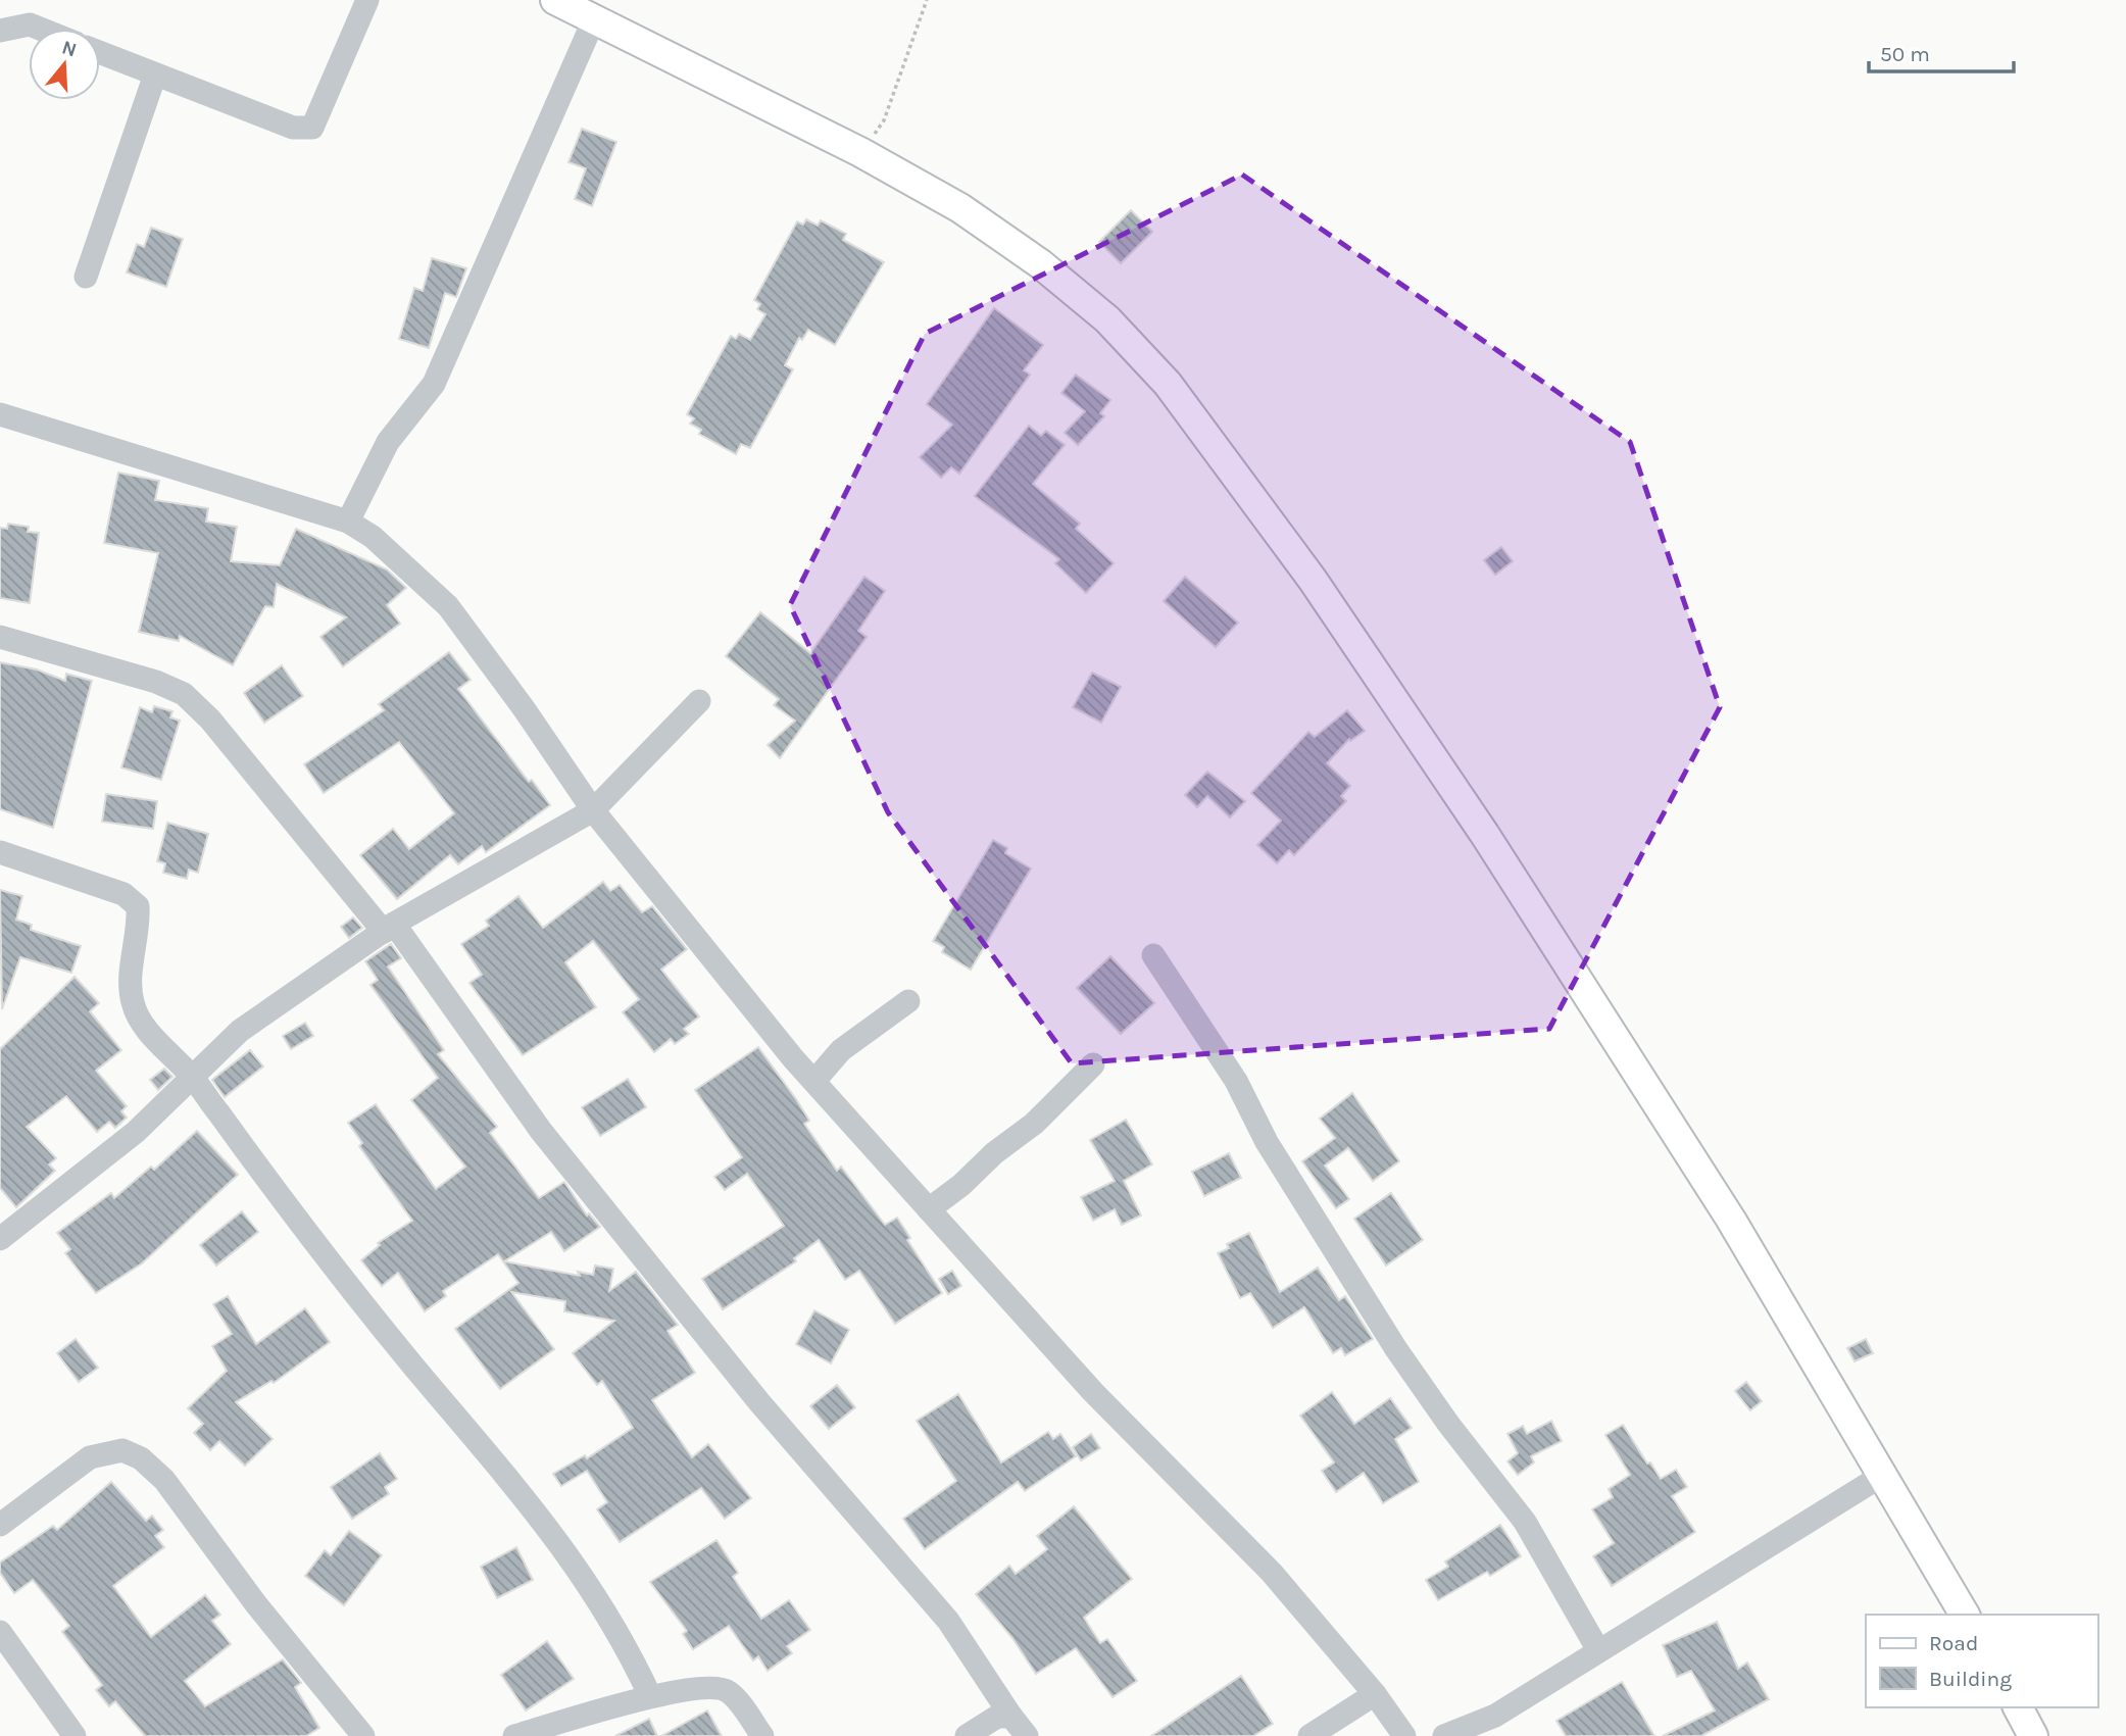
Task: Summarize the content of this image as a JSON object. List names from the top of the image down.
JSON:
{
  "legend": ["Road", "Building"],
  "scale_bar": "50 m",
  "north": "top"
}
